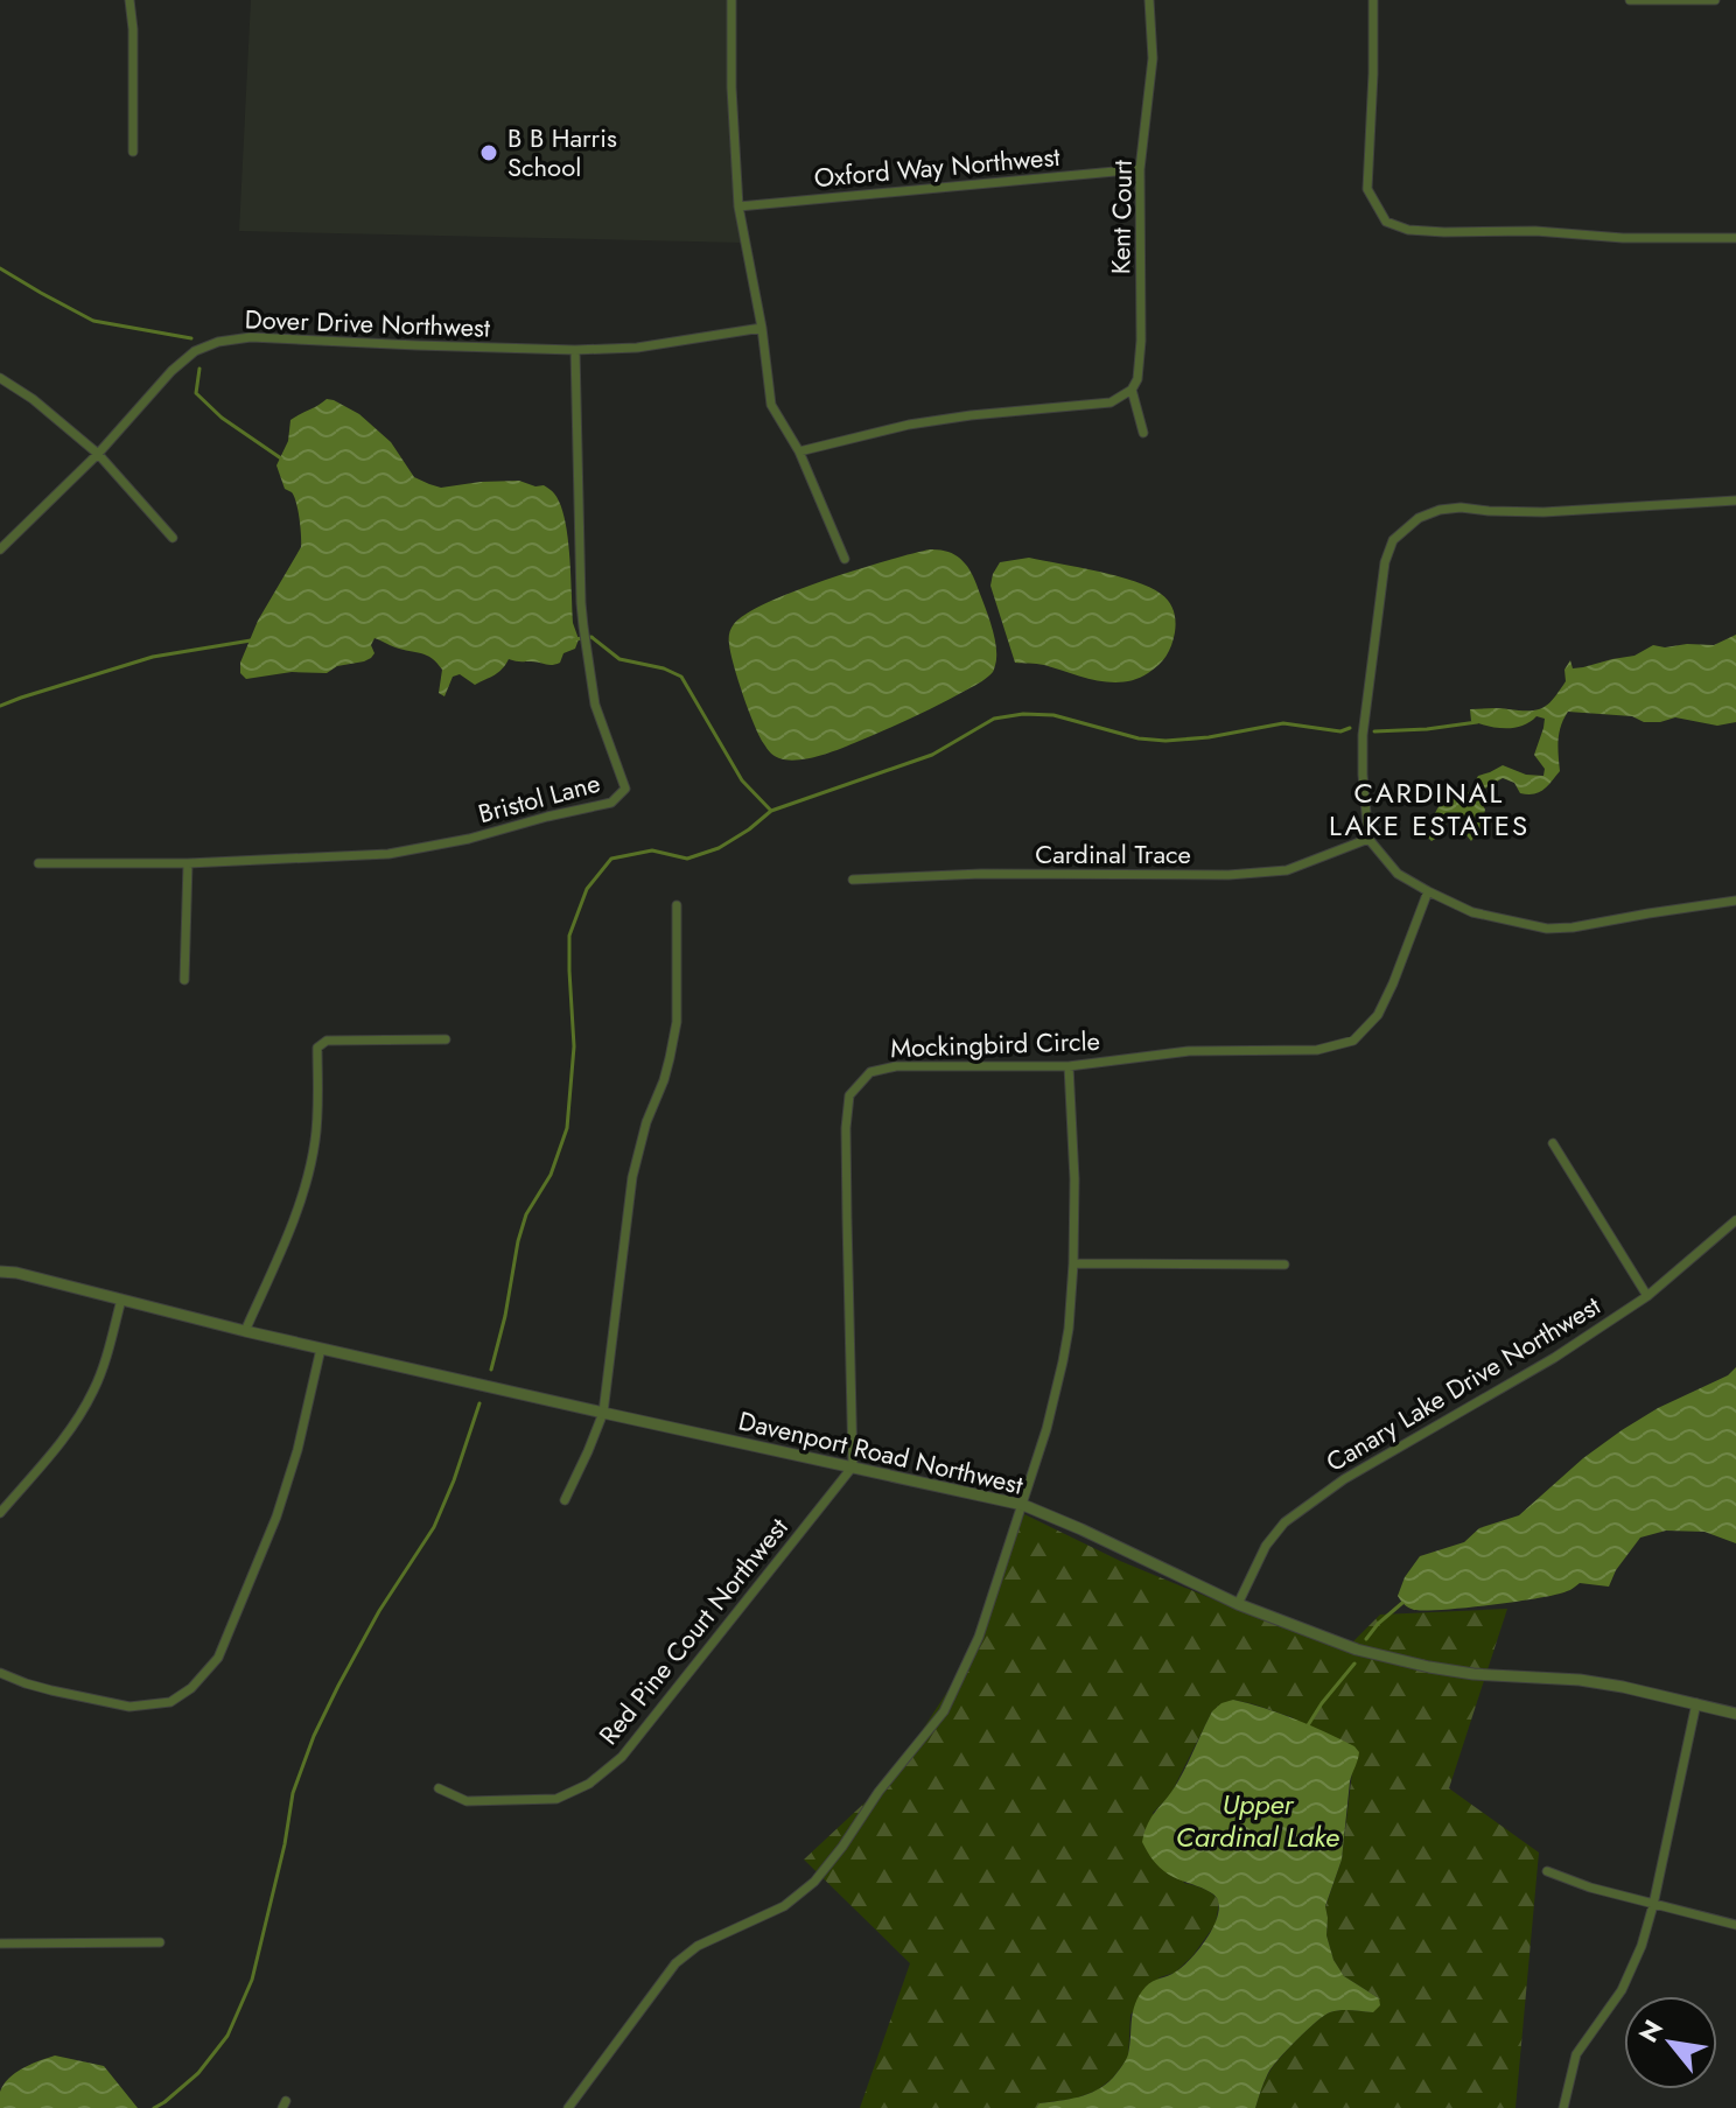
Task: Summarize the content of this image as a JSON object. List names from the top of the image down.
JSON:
{
  "streets": {
    "street": [
      "Oxford Way Northwest",
      "Kent Court",
      "Dover Drive Northwest",
      "Bristol Lane",
      "Cardinal Trace",
      "Mockingbird Circle",
      "Canary Lake Drive Northwest",
      "Davenport Road Northwest",
      "Red Pine Court Northwest"
    ]
  },
  "crossings": [
    ["Oxford Way Northwest", "Kent Court"],
    ["Dover Drive Northwest", "Bristol Lane"],
    ["Mockingbird Circle", "Davenport Road Northwest"],
    ["Mockingbird Circle", "Red Pine Court Northwest"],
    ["Canary Lake Drive Northwest", "Davenport Road Northwest"],
    ["Davenport Road Northwest", "Red Pine Court Northwest"]
  ],
  "districts": ["CARDINAL LAKE ESTATES"],
  "water": ["Upper Cardinal Lake"],
  "places": ["B B Harris School"],
  "north": "top left"
}
